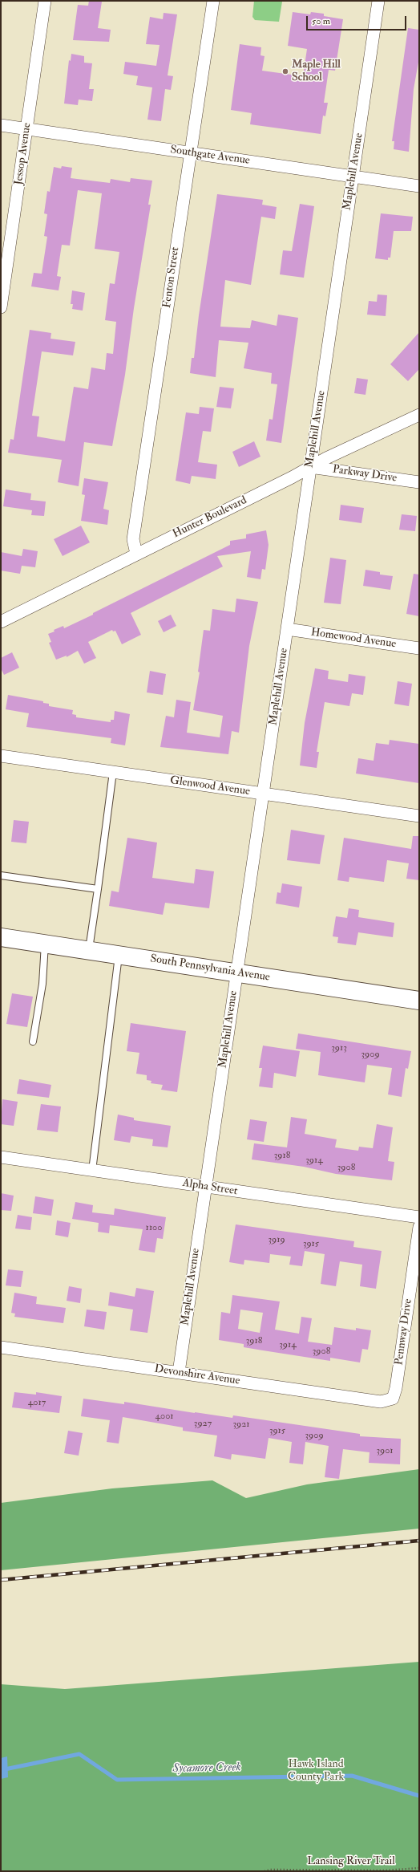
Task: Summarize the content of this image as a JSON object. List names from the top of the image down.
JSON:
{
  "streets": {
    "main road": ["South Pennsylvania Avenue"],
    "street": [
      "Jessop Avenue",
      "Southgate Avenue",
      "Maplehill Avenue",
      "Fenton Street",
      "Parkway Drive",
      "Hunter Boulevard",
      "Homewood Avenue",
      "Glenwood Avenue",
      "Alpha Street",
      "Pennway Drive",
      "Devonshire Avenue"
    ],
    "path": ["Lansing River Trail"]
  },
  "crossings": [
    ["Jessop Avenue", "Southgate Avenue"],
    ["Southgate Avenue", "Maplehill Avenue"],
    ["Southgate Avenue", "Fenton Street"],
    ["Maplehill Avenue", "Parkway Drive"],
    ["Maplehill Avenue", "Hunter Boulevard"],
    ["Maplehill Avenue", "Homewood Avenue"],
    ["Maplehill Avenue", "Glenwood Avenue"],
    ["Maplehill Avenue", "South Pennsylvania Avenue"],
    ["Maplehill Avenue", "Alpha Street"],
    ["Maplehill Avenue", "Devonshire Avenue"],
    ["Fenton Street", "Hunter Boulevard"],
    ["Parkway Drive", "Hunter Boulevard"],
    ["Pennway Drive", "Devonshire Avenue"]
  ],
  "water": ["Sycamore Creek"],
  "parks": ["Hawk Island County Park"],
  "places": ["Maple Hill School"],
  "house_numbers": [
    "3913",
    "3909",
    "3918",
    "3914",
    "3908",
    "1100",
    "3919",
    "3915",
    "3918",
    "3914",
    "3908",
    "4017",
    "4001",
    "3927",
    "3921",
    "3915",
    "3909",
    "3901"
  ],
  "scale_bar": "50 m"
}
